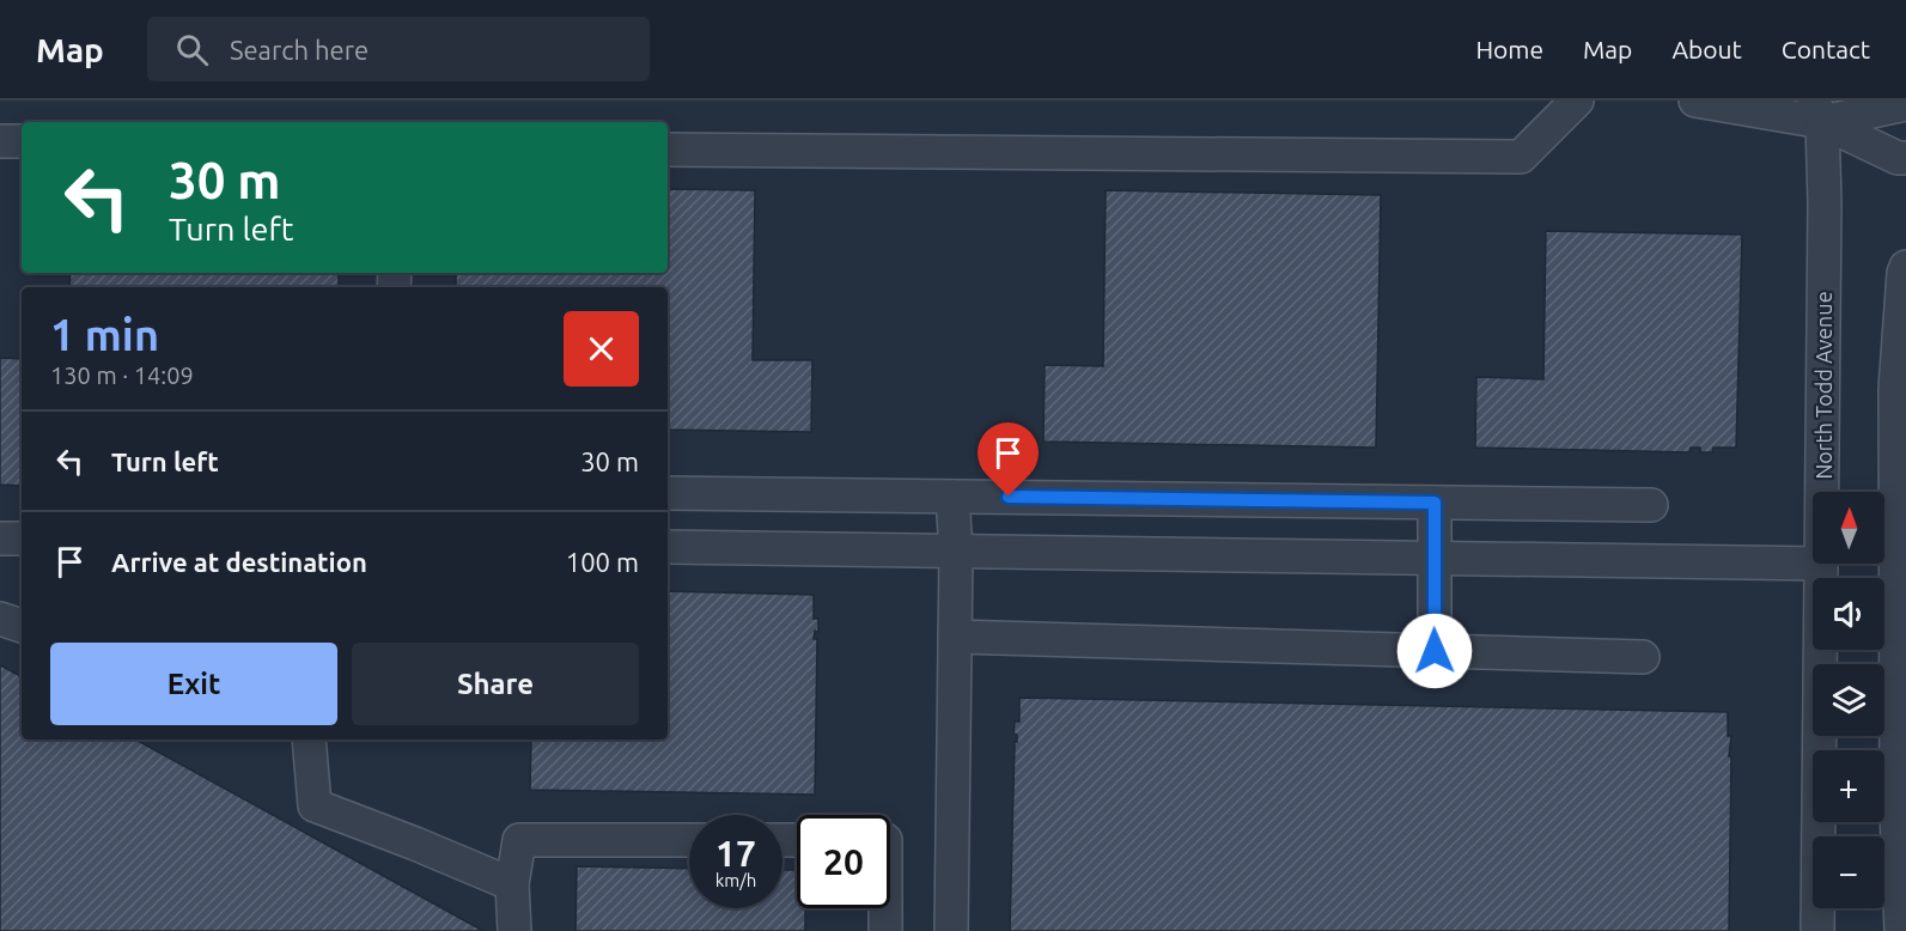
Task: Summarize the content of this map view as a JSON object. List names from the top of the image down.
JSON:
{
  "streets": {
    "street": ["North Todd Avenue"]
  },
  "north": "top",
  "page": {
    "header": "Map",
    "search": "Search here",
    "nav": [
      "Home",
      "Map",
      "About",
      "Contact"
    ],
    "turn": ["30 m", "Turn left"],
    "heading": ["1 min", "130 m · 14:09"],
    "list": [
      {
        "name": "Turn left",
        "value": "30 m"
      },
      {
        "name": "Arrive at destination",
        "value": "100 m"
      }
    ],
    "map_buttons": ["+", "−"],
    "buttons": ["Exit", "Share"],
    "speed": "17 km/h",
    "limit": "20"
  }
}
